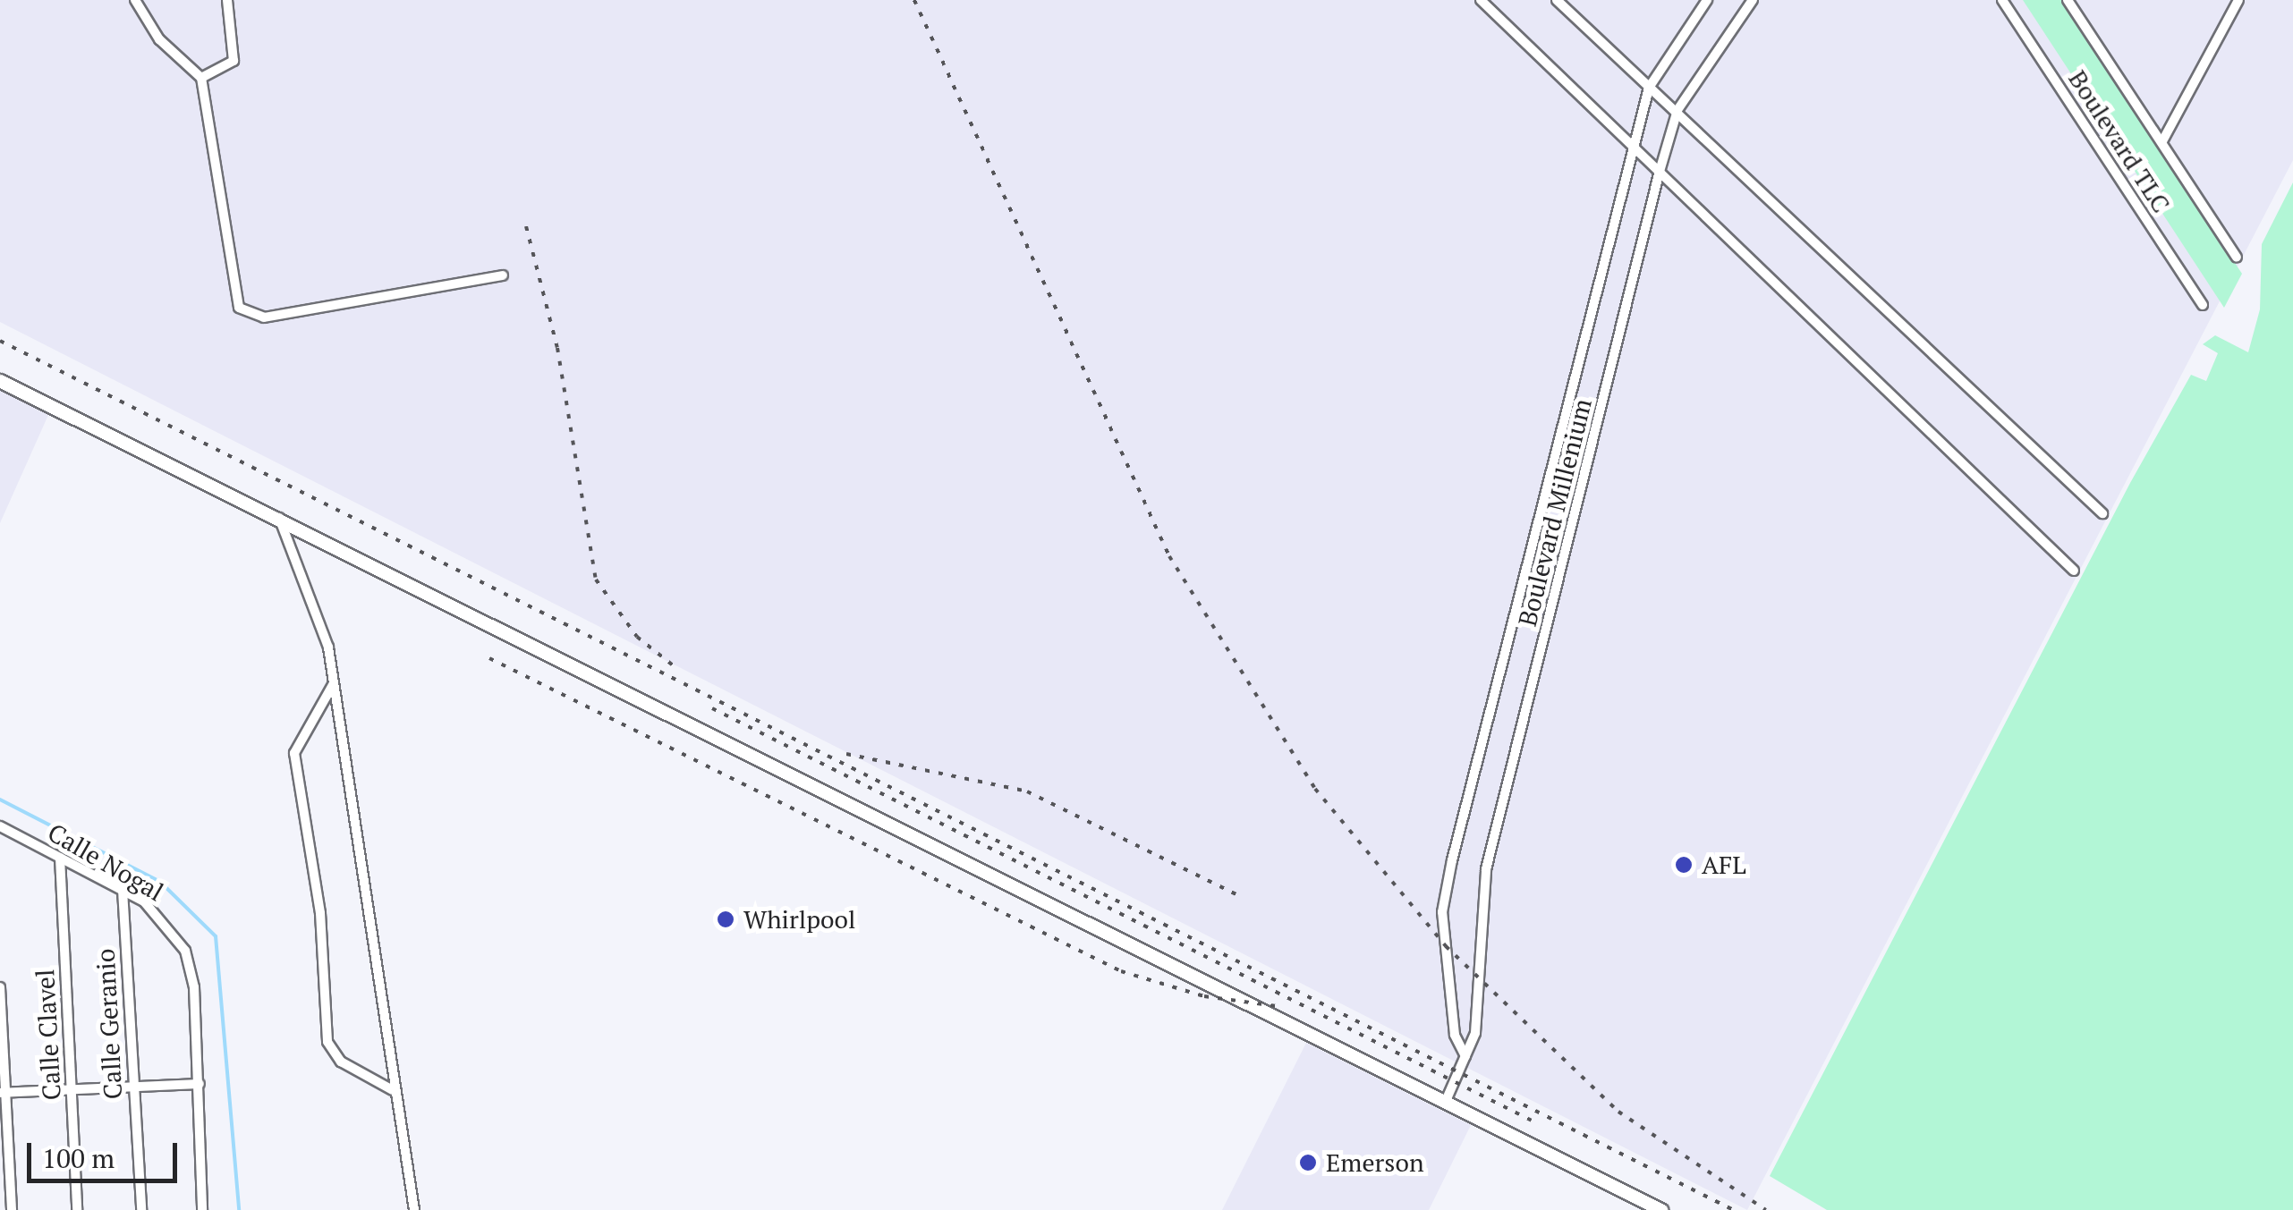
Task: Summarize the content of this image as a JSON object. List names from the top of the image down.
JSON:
{
  "streets": {
    "street": [
      "Boulevard TLC",
      "Boulevard Millenium",
      "Calle Nogal",
      "Calle Geranio",
      "Calle Clavel"
    ]
  },
  "crossings": [
    ["Calle Nogal", "Calle Geranio"],
    ["Calle Nogal", "Calle Clavel"]
  ],
  "places": ["AFL", "Whirlpool", "Emerson"],
  "scale_bar": "100 m"
}
